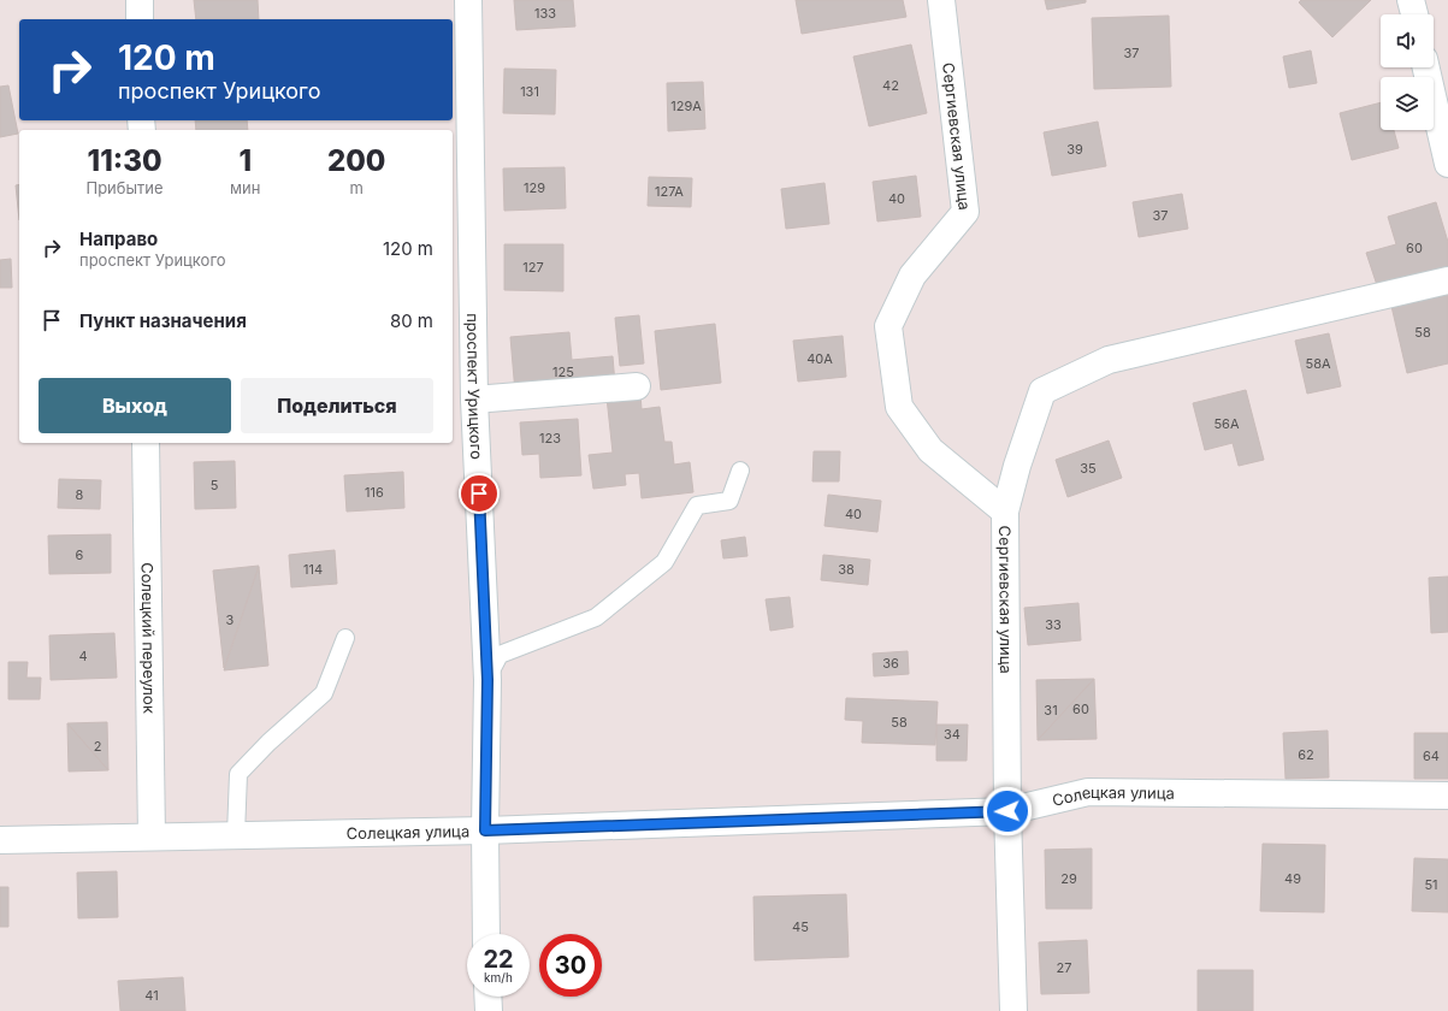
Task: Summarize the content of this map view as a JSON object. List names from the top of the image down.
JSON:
{
  "streets": {
    "street": [
      "Сергиевская улица",
      "проспект Урицкого",
      "Солецкий переулок",
      "Солецкая улица"
    ]
  },
  "crossings": [
    ["Сергиевская улица", "Солецкая улица"],
    ["проспект Урицкого", "Солецкая улица"],
    ["Солецкий переулок", "Солецкая улица"]
  ],
  "house_numbers": [
    "133",
    "37",
    "42",
    "131",
    "129А",
    "39",
    "129",
    "127А",
    "40",
    "37",
    "60",
    "127",
    "58",
    "40А",
    "58А",
    "125",
    "56А",
    "123",
    "35",
    "5",
    "116",
    "8",
    "40",
    "6",
    "114",
    "38",
    "3",
    "33",
    "4",
    "36",
    "60",
    "31",
    "58",
    "34",
    "2",
    "62",
    "64",
    "29",
    "49",
    "51",
    "45",
    "27",
    "41"
  ],
  "page": {
    "turn": ["120 m", "проспект Урицкого"],
    "eta": [
      "11:30",
      "Прибытие",
      "1",
      "мин",
      "200",
      "m"
    ],
    "list": [
      {
        "name": "Направо",
        "note": "проспект Урицкого",
        "value": "120 m"
      },
      {
        "name": "Пункт назначения",
        "value": "80 m"
      }
    ],
    "buttons": ["Выход", "Поделиться"],
    "speed": "22 km/h",
    "limit": "30"
  }
}
